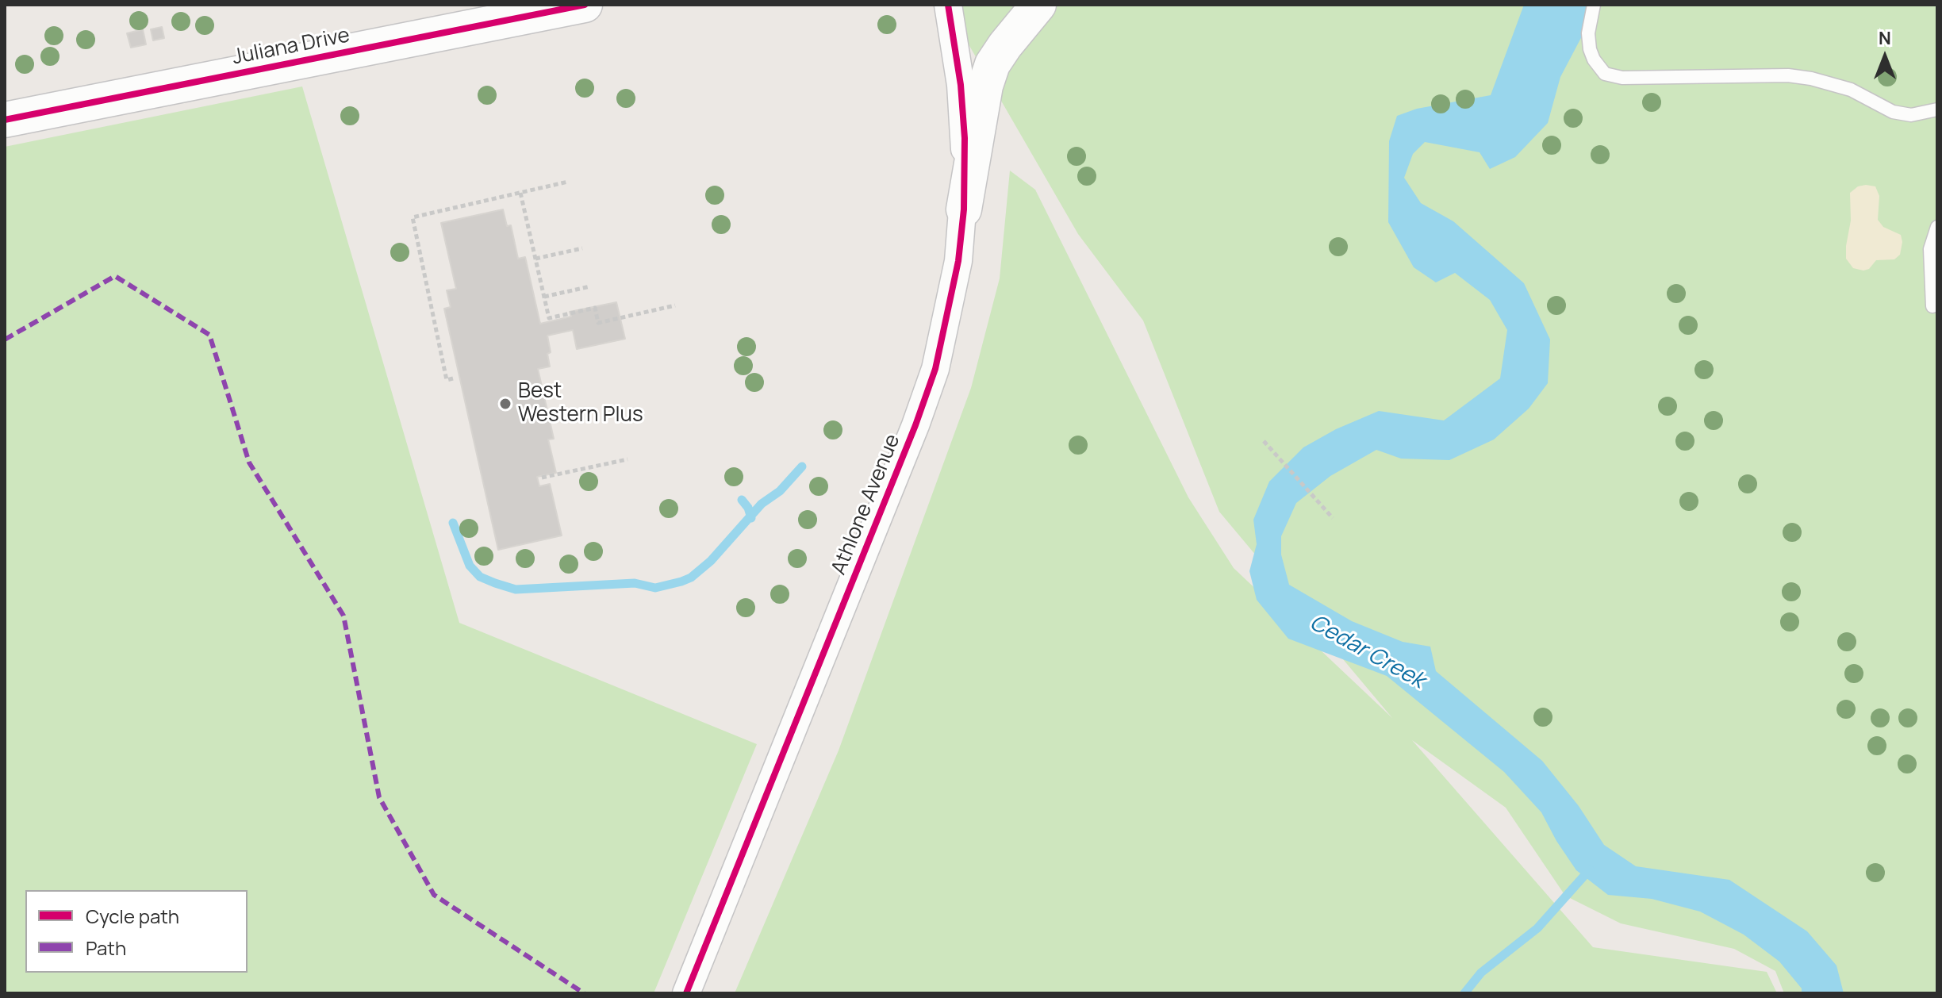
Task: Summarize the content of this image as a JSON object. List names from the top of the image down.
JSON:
{
  "streets": {
    "street": ["Juliana Drive", "Athlone Avenue"]
  },
  "water": ["Cedar Creek"],
  "places": ["Best Western Plus"],
  "legend": ["Cycle path", "Path"],
  "north": "top"
}
